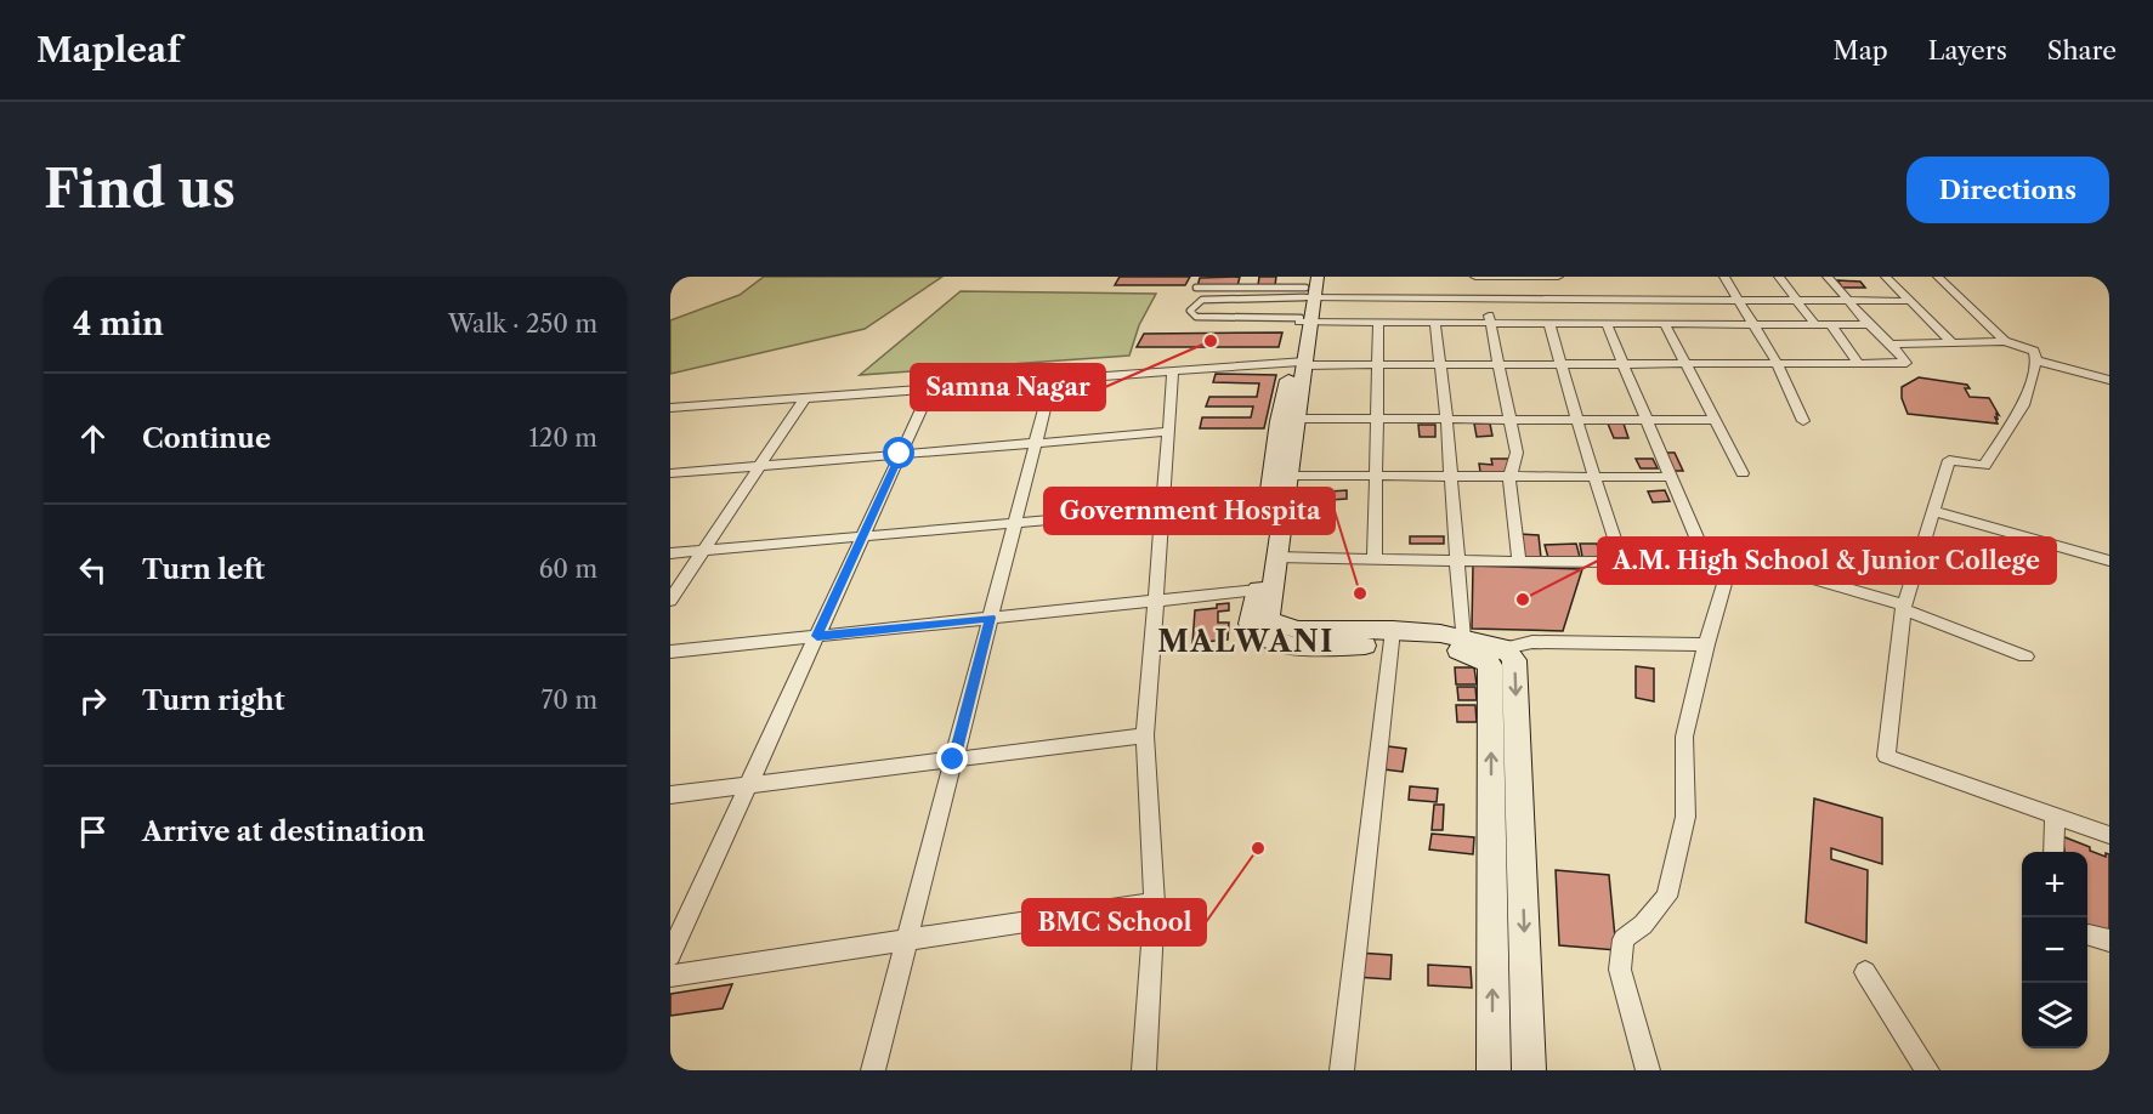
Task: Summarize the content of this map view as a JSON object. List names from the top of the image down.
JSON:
{
  "districts": ["MALWANI"],
  "places": [
    "Samna Nagar",
    "Government Hospita",
    "A.M. High School & Junior College",
    "BMC School"
  ],
  "page": {
    "header": "Mapleaf",
    "nav": ["Map", "Layers", "Share"],
    "buttons": "Directions",
    "title": "Find us",
    "heading": ["4 min", "Walk · 250 m"],
    "list": [
      ["Continue", "120 m"],
      ["Turn left", "60 m"],
      ["Turn right", "70 m"],
      "Arrive at destination"
    ],
    "map_buttons": ["+", "−"]
  }
}
